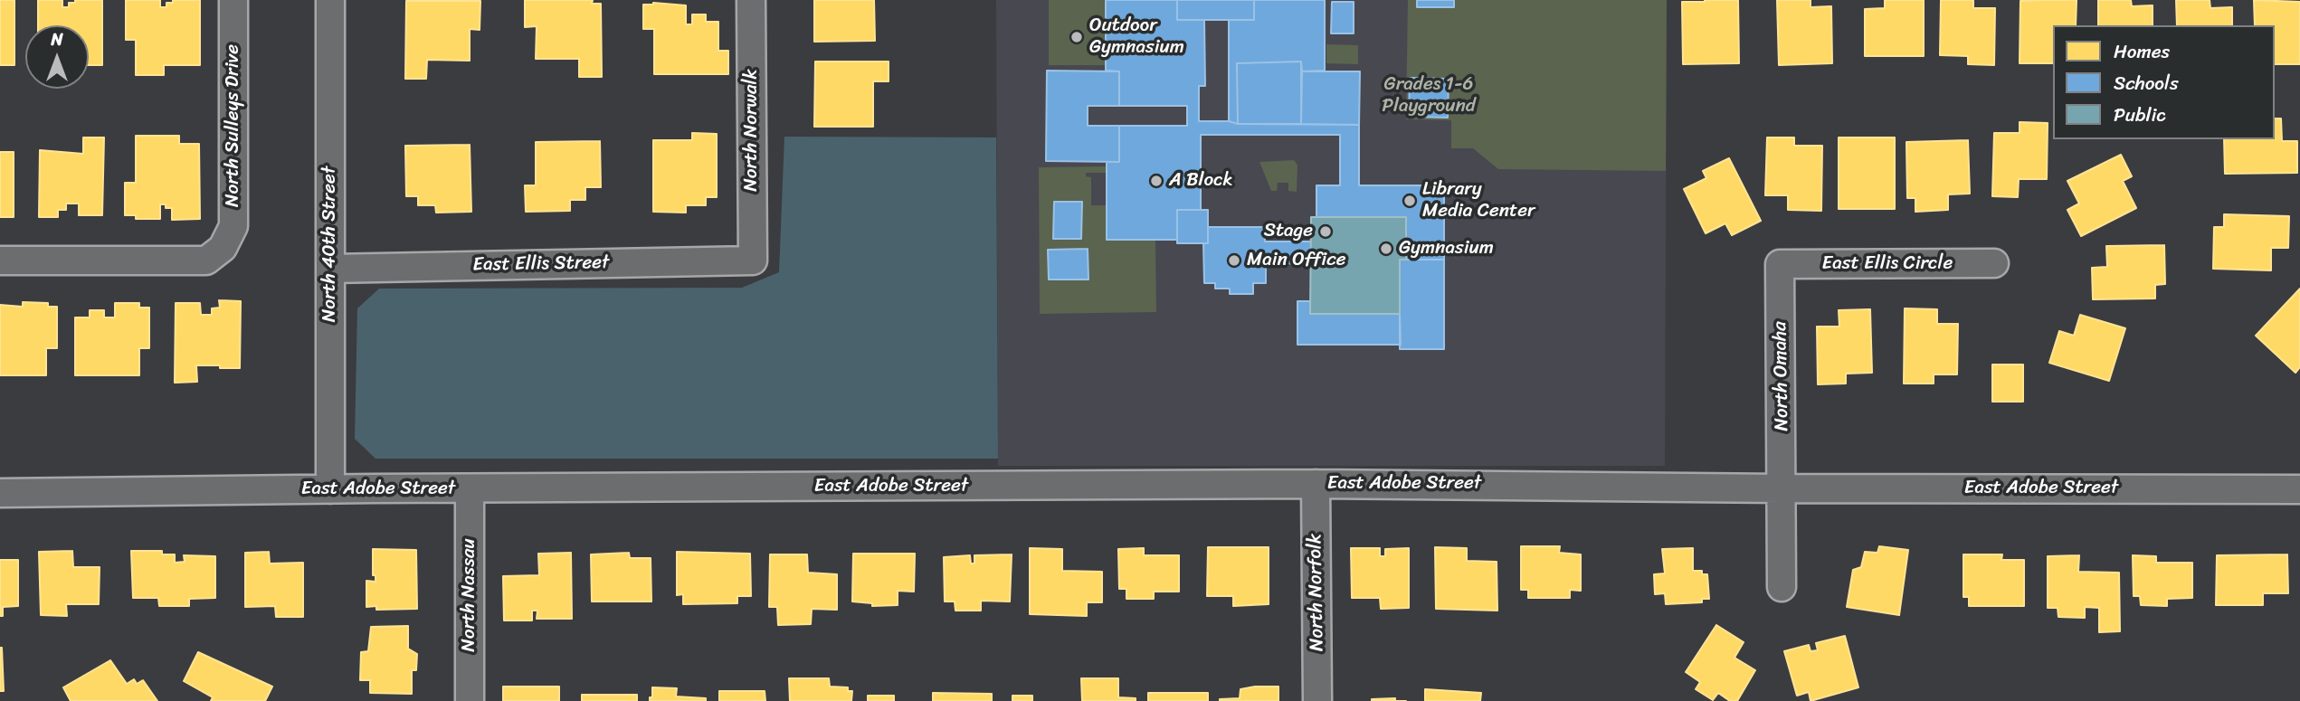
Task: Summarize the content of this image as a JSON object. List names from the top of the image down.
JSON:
{
  "streets": {
    "street": [
      "North Sulleys Drive",
      "North Norwalk",
      "North 40th Street",
      "East Ellis Street",
      "East Ellis Circle",
      "North Omaha",
      "East Adobe Street",
      "North Norfolk",
      "North Nassau"
    ]
  },
  "crossings": [
    ["North Norwalk", "East Ellis Street"],
    ["North 40th Street", "East Ellis Street"],
    ["North 40th Street", "East Adobe Street"],
    ["East Ellis Circle", "North Omaha"],
    ["North Omaha", "East Adobe Street"],
    ["East Adobe Street", "North Norfolk"],
    ["East Adobe Street", "North Nassau"]
  ],
  "parks": ["Grades 1-6 Playground"],
  "places": [
    "Outdoor Gymnasium",
    "A Block",
    "Library Media Center",
    "Stage",
    "Gymnasium",
    "Main Office"
  ],
  "legend": ["Homes", "Schools", "Public"],
  "north": "top"
}
